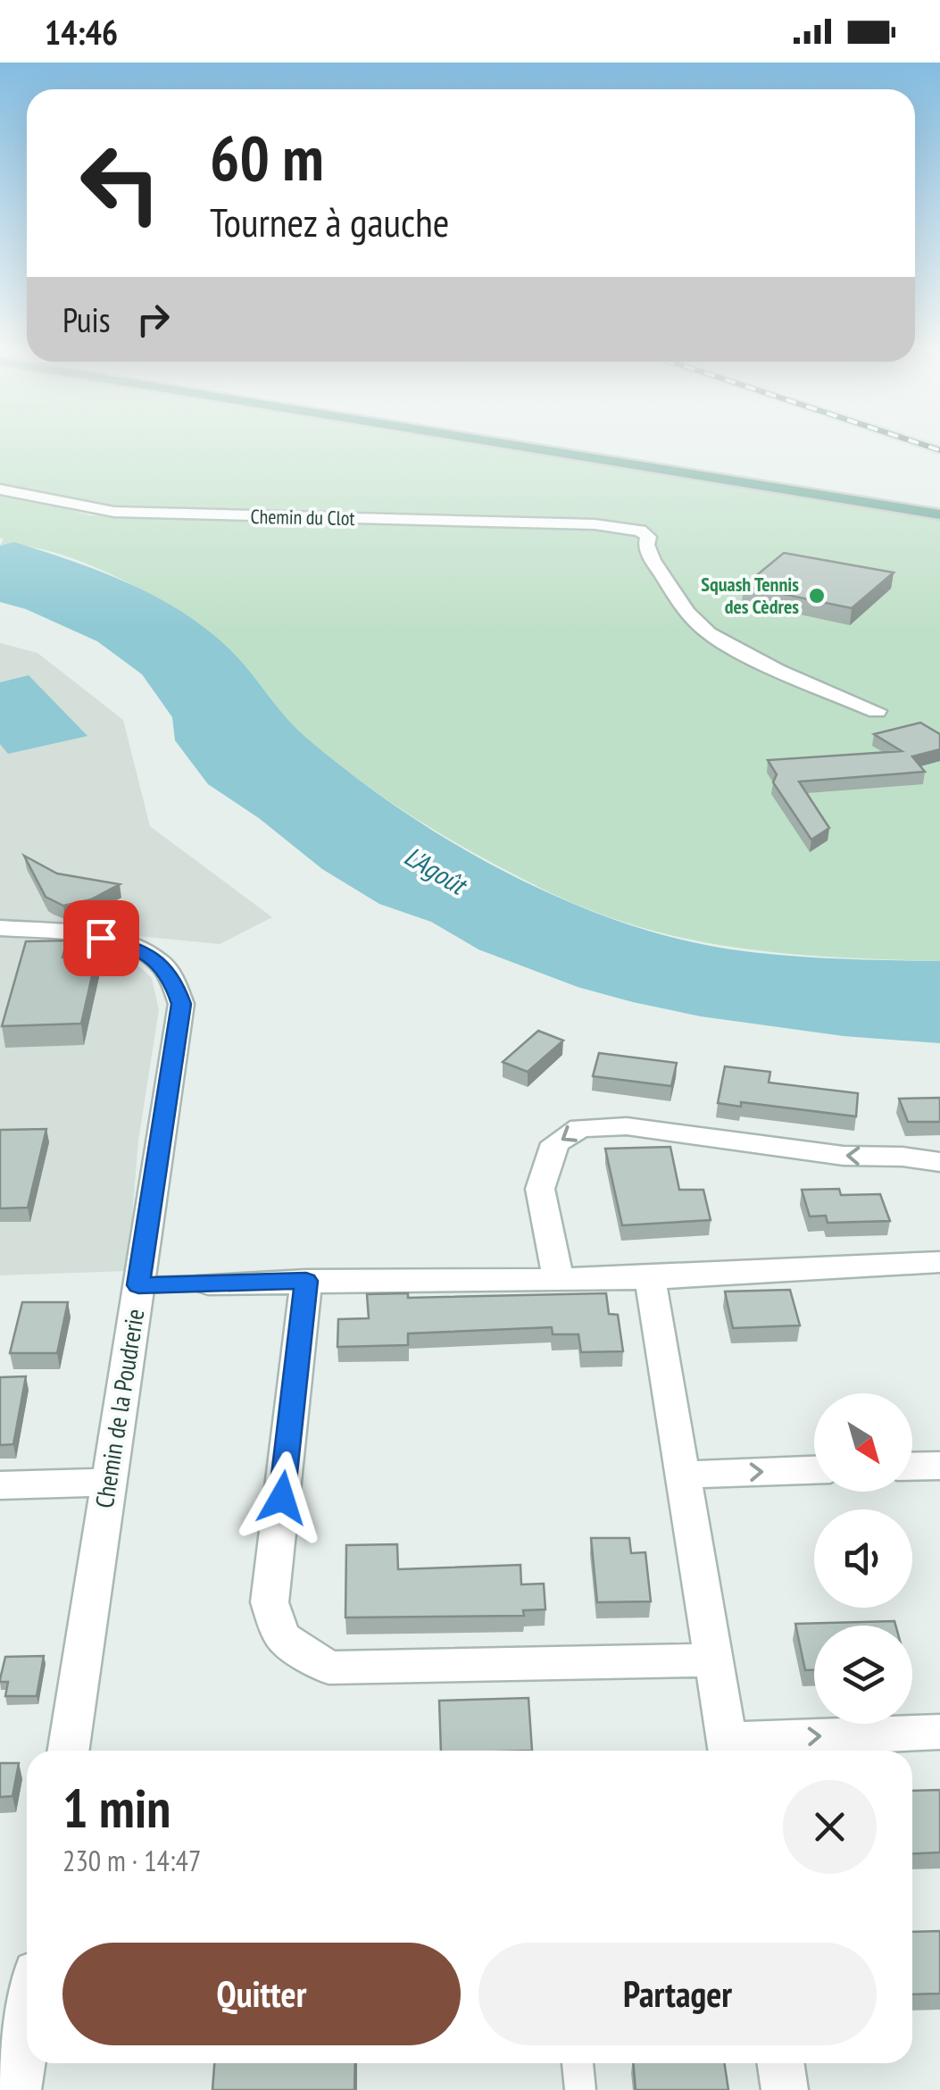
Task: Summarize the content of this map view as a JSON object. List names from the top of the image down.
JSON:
{
  "streets": {
    "street": ["Chemin du Clot", "Chemin de la Poudrerie"]
  },
  "water": ["L'Agoût"],
  "places": ["Squash Tennis des Cèdres"],
  "north": "bottom right",
  "page": {
    "status": "14:46",
    "turn": ["60 m", "Tournez à gauche"],
    "then": "Puis",
    "heading": ["1 min", "230 m · 14:47"],
    "buttons": ["Quitter", "Partager"]
  }
}
